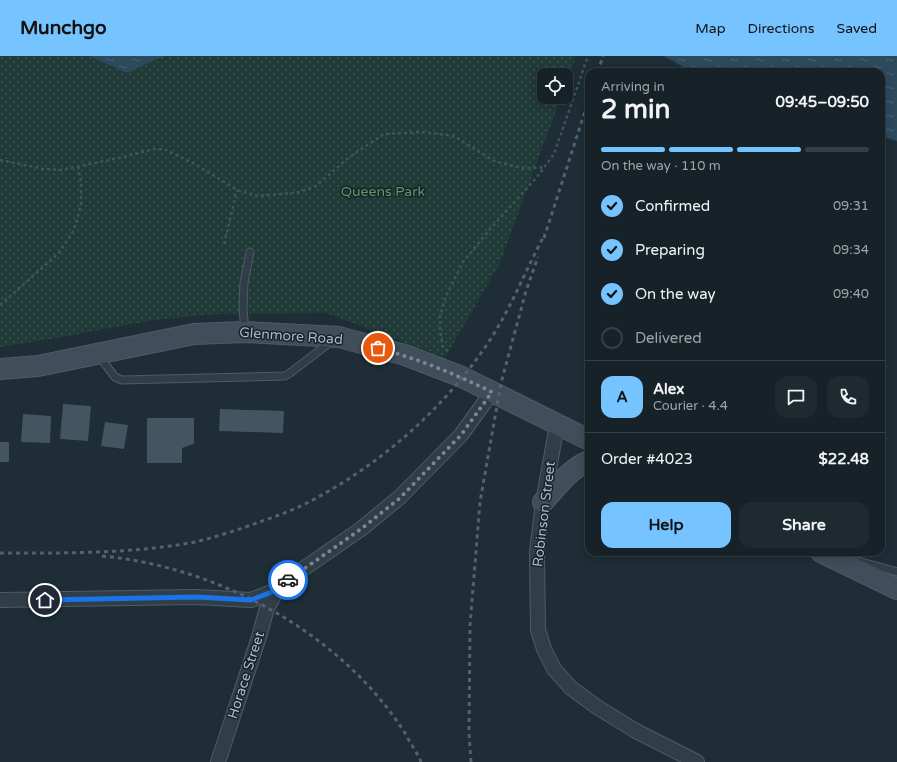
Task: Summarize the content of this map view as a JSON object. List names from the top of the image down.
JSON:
{
  "streets": {
    "street": ["Glenmore Road", "Robinson Street", "Horace Street"]
  },
  "crossings": [
    ["Glenmore Road", "Robinson Street"]
  ],
  "parks": ["Queens Park"],
  "page": {
    "header": "Munchgo",
    "nav": ["Map", "Directions", "Saved"],
    "heading": ["2 min", "Arriving in", "09:45–09:50"],
    "panel": [
      "Alex",
      "Courier · 4.4",
      "Order #4023",
      "$22.48"
    ],
    "bar": "On the way · 110 m",
    "list": [
      ["Confirmed", "09:31"],
      ["Preparing", "09:34"],
      ["On the way", "09:40"],
      "Delivered"
    ],
    "round": "A",
    "buttons": ["Help", "Share"]
  }
}
